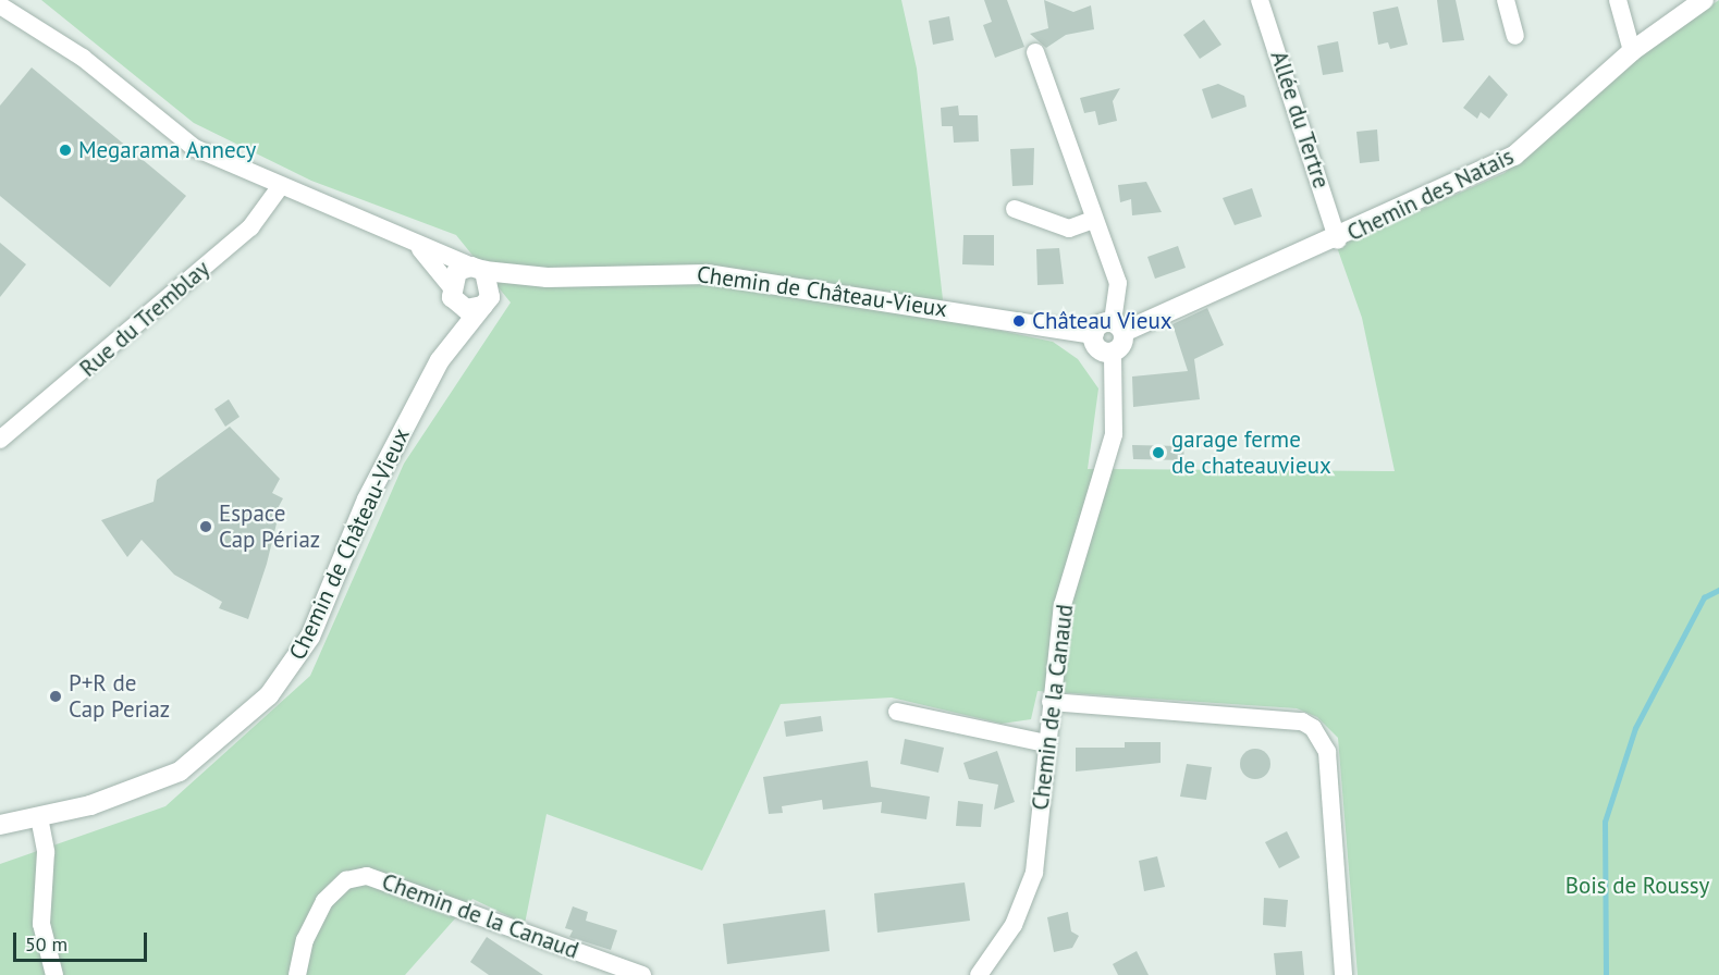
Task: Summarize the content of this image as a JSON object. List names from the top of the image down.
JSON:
{
  "streets": {
    "street": [
      "Allée du Tertre",
      "Chemin des Natais",
      "Chemin de Château-Vieux",
      "Rue du Tremblay",
      "Chemin de la Canaud"
    ]
  },
  "crossings": [
    ["Allée du Tertre", "Chemin des Natais"],
    ["Chemin des Natais", "Chemin de Château-Vieux"],
    ["Chemin des Natais", "Chemin de la Canaud"],
    ["Chemin de Château-Vieux", "Chemin de la Canaud"]
  ],
  "parks": ["Bois de Roussy"],
  "places": [
    "Megarama Annecy",
    "Château Vieux",
    "garage ferme de chateauvieux",
    "Espace Cap Périaz",
    "P+R de Cap Periaz"
  ],
  "scale_bar": "50 m"
}
